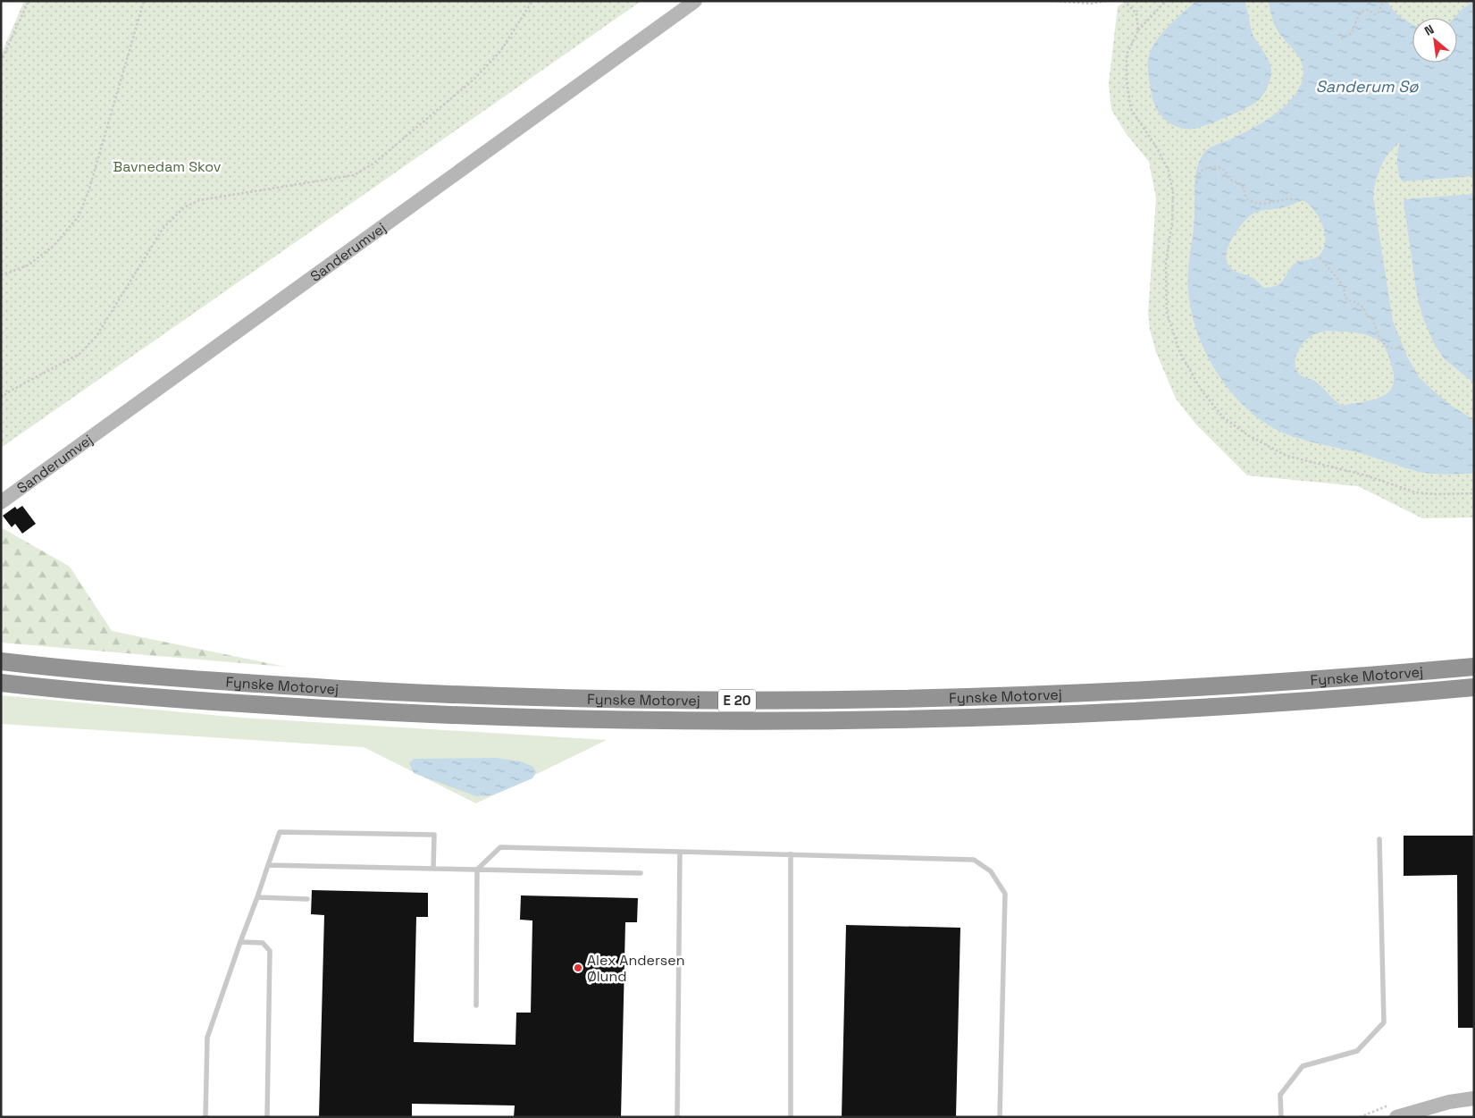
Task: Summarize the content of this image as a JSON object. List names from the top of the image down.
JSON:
{
  "streets": {
    "highway": ["Fynske Motorvej", "E 20"],
    "street": ["Sanderumvej"]
  },
  "water": ["Sanderum Sø"],
  "parks": ["Bavnedam Skov"],
  "places": ["Alex Andersen Ølund"],
  "north": "top left"
}
